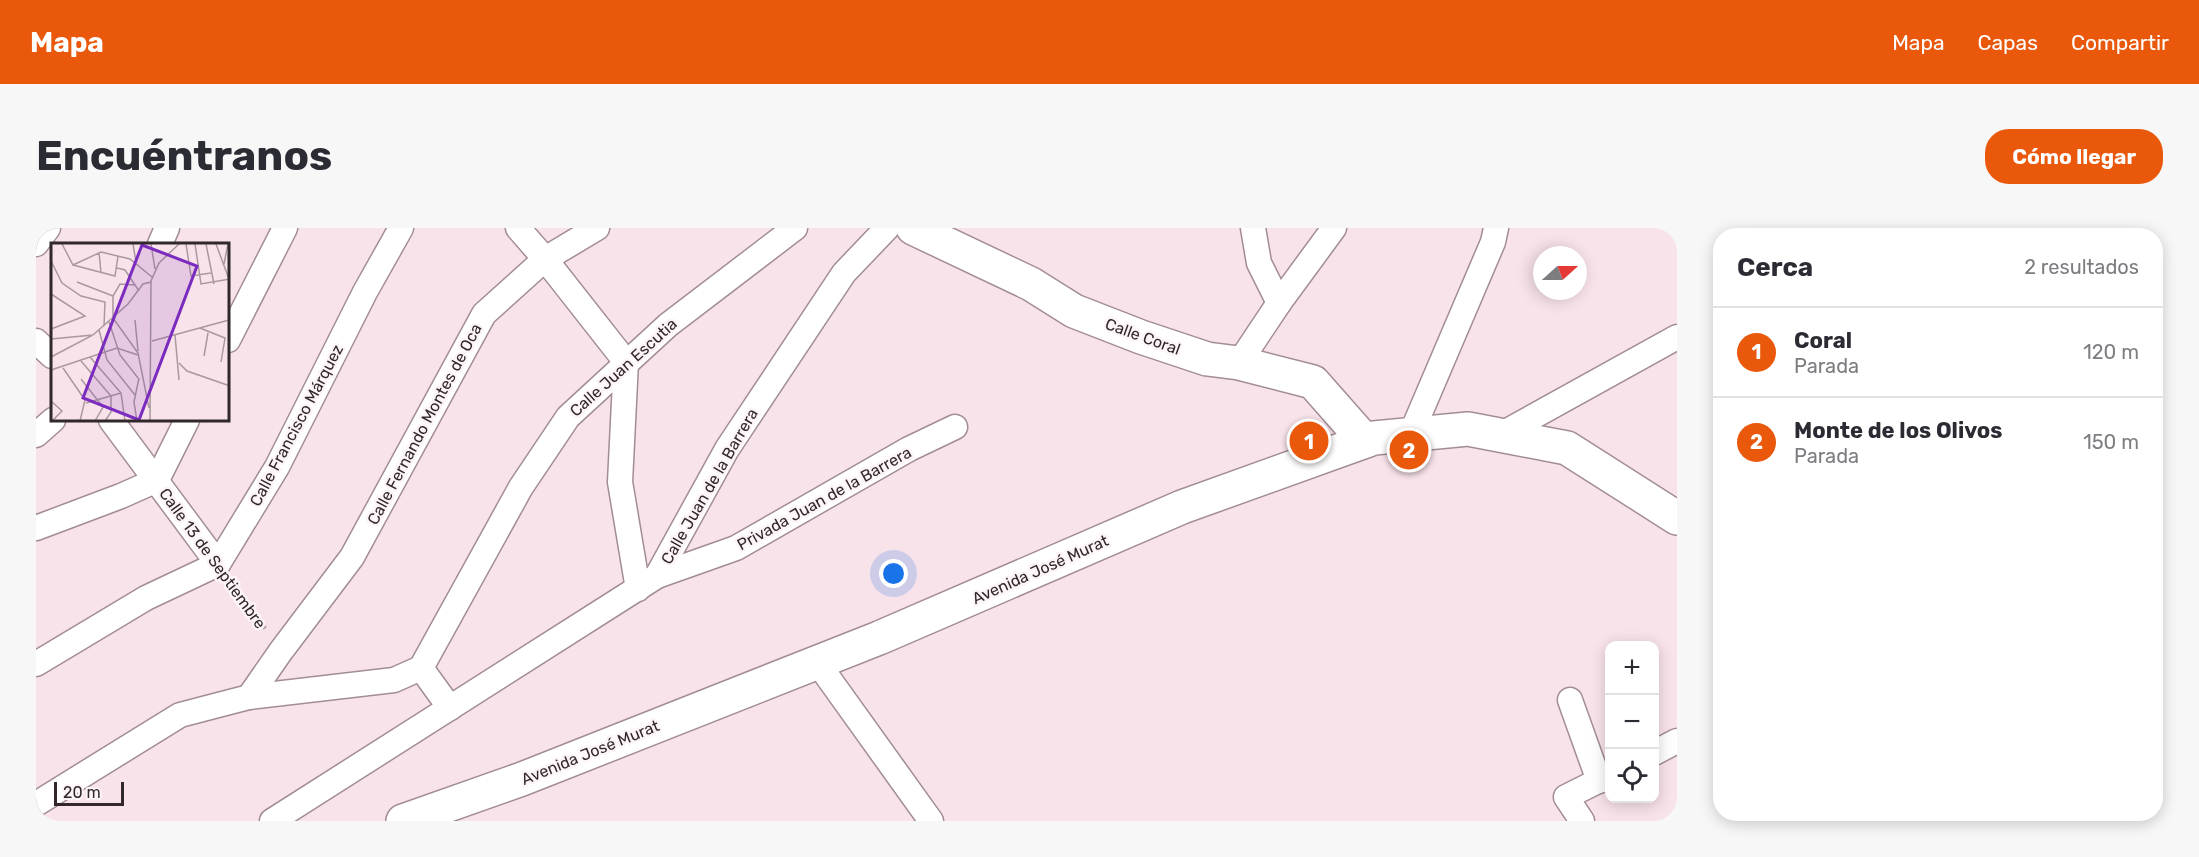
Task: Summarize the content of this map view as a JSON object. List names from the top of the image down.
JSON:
{
  "streets": {
    "street": [
      "Calle Coral",
      "Calle Juan Escutia",
      "Calle Fernando Montes de Oca",
      "Calle Francisco Márquez",
      "Calle Juan de la Barrera",
      "Privada Juan de la Barrera",
      "Calle 13 de Septiembre",
      "Avenida José Murat"
    ]
  },
  "crossings": [
    ["Calle Coral", "Avenida José Murat"],
    ["Calle Fernando Montes de Oca", "Calle 13 de Septiembre"],
    ["Calle Francisco Márquez", "Calle 13 de Septiembre"],
    ["Calle Juan de la Barrera", "Privada Juan de la Barrera"]
  ],
  "scale_bar": "20 m",
  "north": "right",
  "page": {
    "header": "Mapa",
    "nav": ["Mapa", "Capas", "Compartir"],
    "buttons": "Cómo llegar",
    "title": "Encuéntranos",
    "heading": ["Cerca", "2 resultados"],
    "list": [
      {
        "mark": "1",
        "name": "Coral",
        "note": "Parada",
        "value": "120 m"
      },
      {
        "mark": "2",
        "name": "Monte de los Olivos",
        "note": "Parada",
        "value": "150 m"
      }
    ],
    "pins": ["1", "2"],
    "map_buttons": ["+", "−"],
    "scale": "20 m"
  }
}
